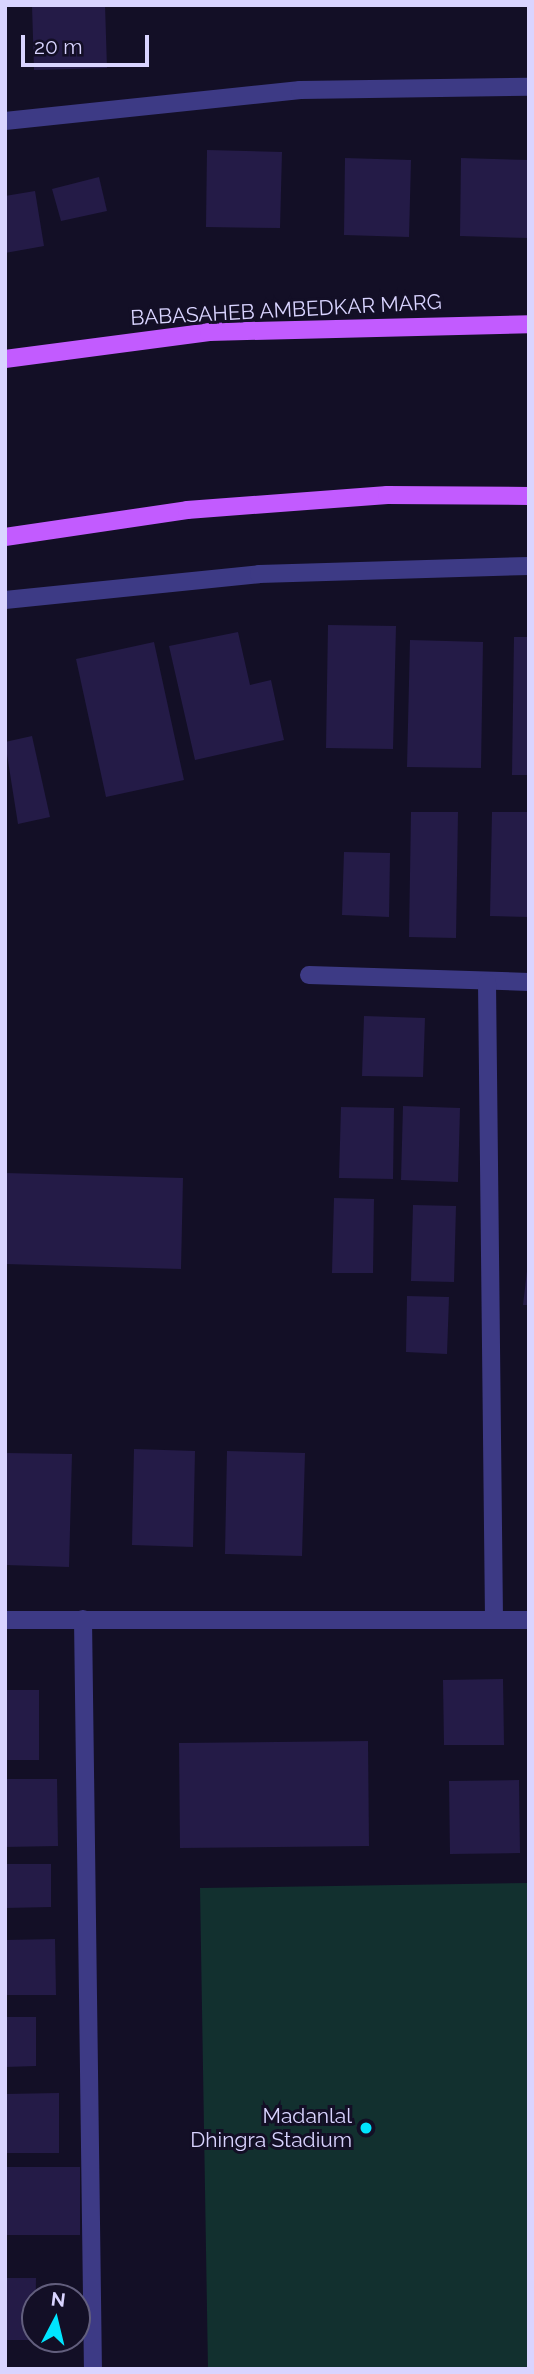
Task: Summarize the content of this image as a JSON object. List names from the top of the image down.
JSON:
{
  "streets": {
    "main road": ["BABASAHEB AMBEDKAR MARG"]
  },
  "places": ["Madanlal Dhingra Stadium"],
  "scale_bar": "20 m",
  "north": "top"
}
